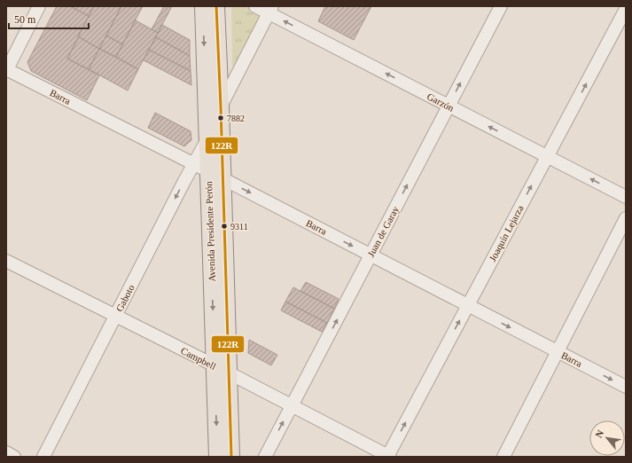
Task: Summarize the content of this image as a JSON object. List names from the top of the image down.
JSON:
{
  "streets": {
    "main road": ["Avenida Presidente Perón"],
    "street": [
      "Barra",
      "Garzón",
      "Juan de Garay",
      "Joaquín Lejarza",
      "Gaboto",
      "Campbell"
    ]
  },
  "crossings": [
    ["Barra", "Avenida Presidente Perón"],
    ["Barra", "Juan de Garay"],
    ["Barra", "Joaquín Lejarza"],
    ["Barra", "Gaboto"],
    ["Garzón", "Juan de Garay"],
    ["Garzón", "Joaquín Lejarza"],
    ["Avenida Presidente Perón", "Gaboto"],
    ["Avenida Presidente Perón", "Campbell"],
    ["Juan de Garay", "Campbell"],
    ["Joaquín Lejarza", "Campbell"],
    ["Gaboto", "Campbell"]
  ],
  "one_way": [
    "Barra",
    "Garzón",
    "Juan de Garay",
    "Gaboto"
  ],
  "places": ["7882", "9311"],
  "lines": ["transit line 122R"],
  "scale_bar": "50 m",
  "north": "top left"
}
